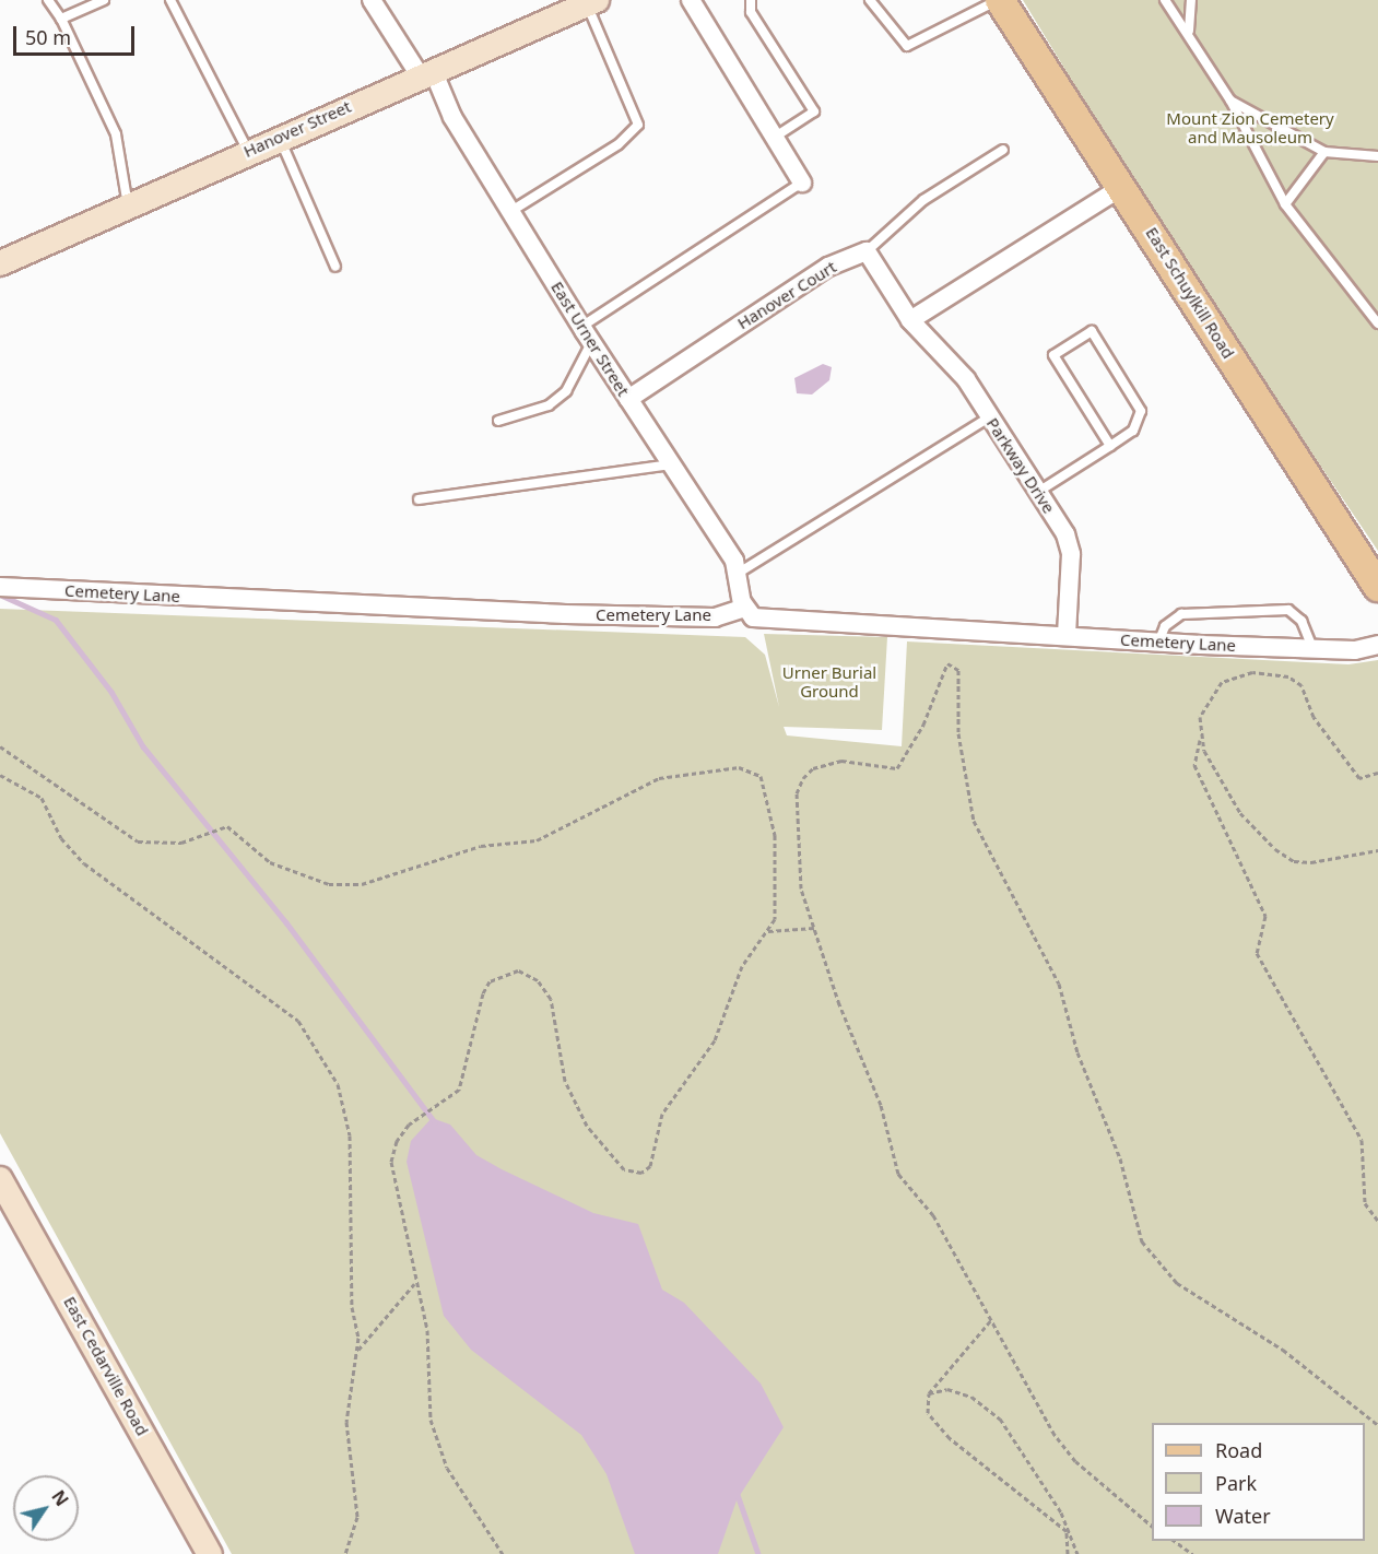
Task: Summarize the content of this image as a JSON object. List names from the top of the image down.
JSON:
{
  "streets": {
    "main road": ["Hanover Street", "East Schuylkill Road", "East Cedarville Road"],
    "street": [
      "Hanover Court",
      "East Urner Street",
      "Parkway Drive",
      "Cemetery Lane"
    ]
  },
  "crossings": [
    ["Hanover Street", "East Urner Street"],
    ["Hanover Court", "East Urner Street"],
    ["East Urner Street", "Cemetery Lane"],
    ["Parkway Drive", "Cemetery Lane"]
  ],
  "parks": ["Mount Zion Cemetery and Mausoleum", "Urner Burial Ground"],
  "legend": ["Road", "Park", "Water"],
  "scale_bar": "50 m",
  "north": "top right"
}
